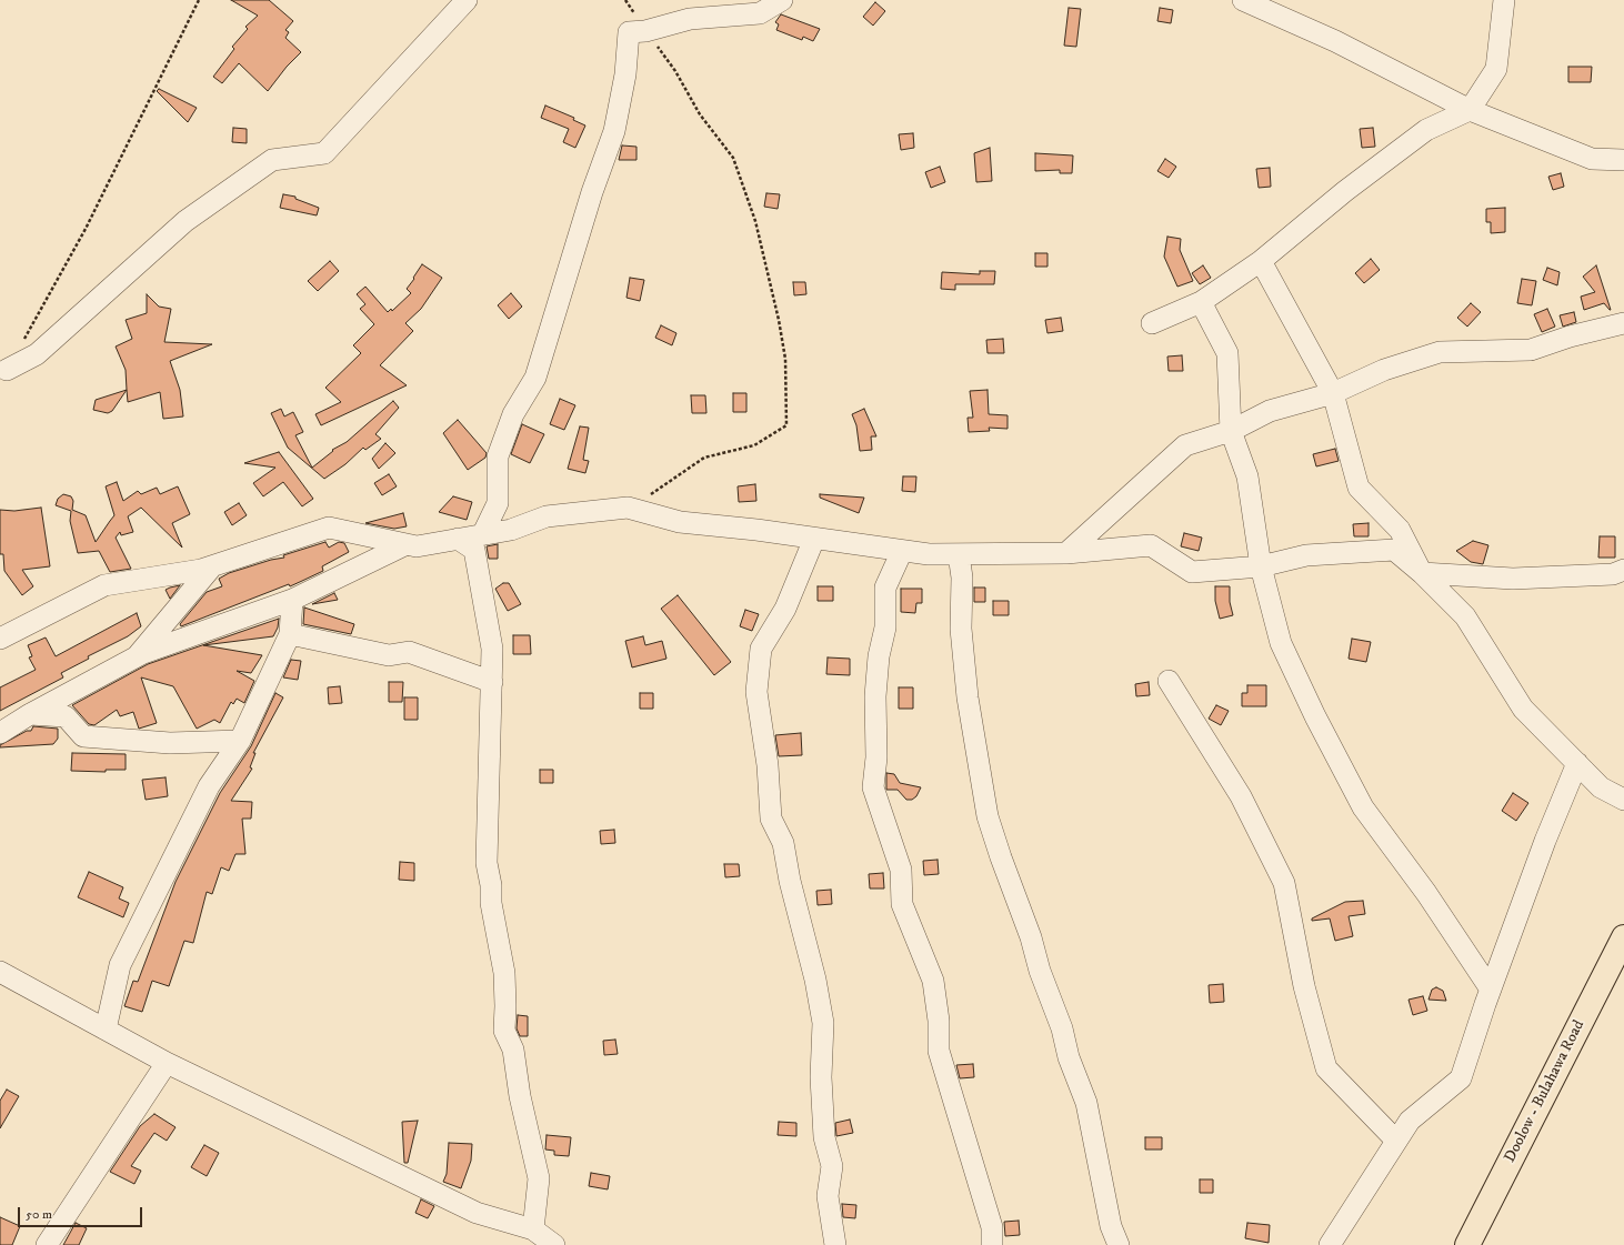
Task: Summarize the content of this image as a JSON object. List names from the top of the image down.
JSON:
{
  "streets": {
    "main road": ["Doolow - Bulahawa Road"]
  },
  "scale_bar": "50 m"
}
